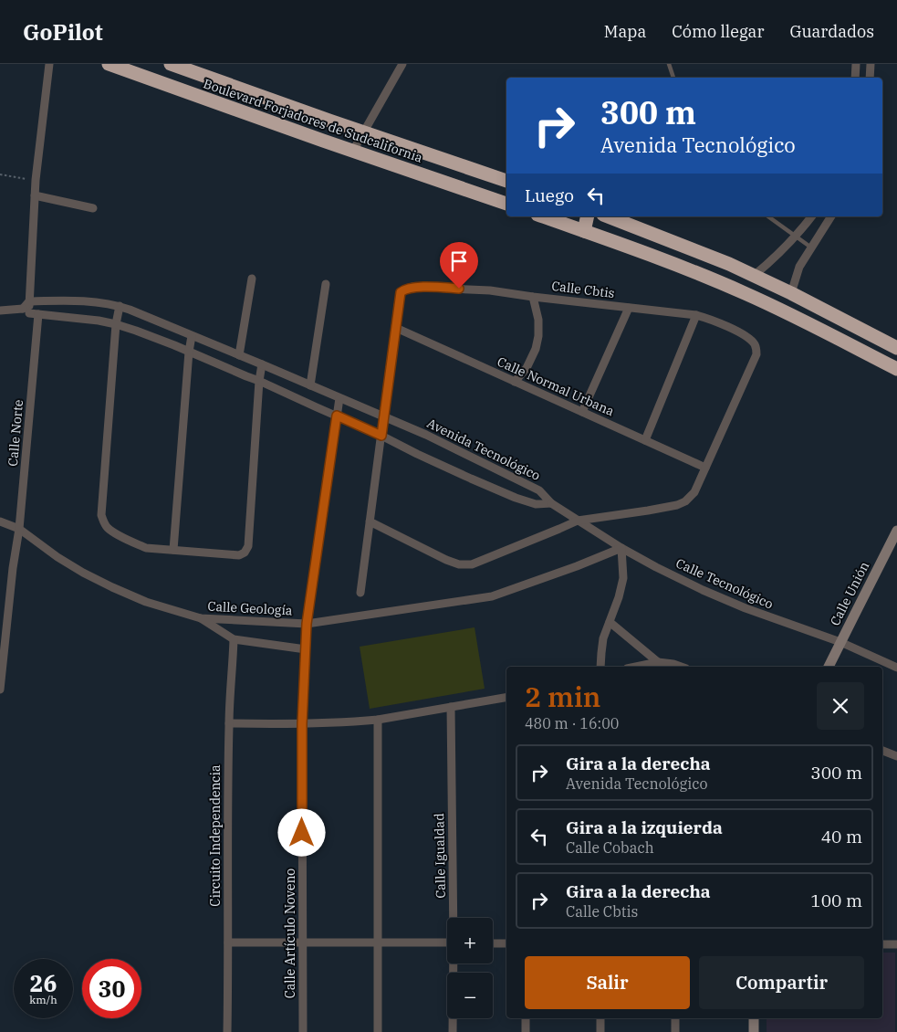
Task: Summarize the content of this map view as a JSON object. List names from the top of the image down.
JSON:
{
  "streets": {
    "highway": ["Boulevard Forjadores de Sudcalifornia"],
    "street": [
      "Calle Cbtis",
      "Calle Normal Urbana",
      "Calle Norte",
      "Avenida Tecnológico",
      "Calle Tecnológico",
      "Calle Unión",
      "Calle Geología",
      "Circuito Independencia",
      "Calle Igualdad",
      "Calle Artículo Noveno"
    ]
  },
  "crossings": [
    ["Calle Cbtis", "Calle Normal Urbana"],
    ["Calle Norte", "Calle Geología"],
    ["Avenida Tecnológico", "Calle Tecnológico"],
    ["Avenida Tecnológico", "Calle Artículo Noveno"],
    ["Calle Tecnológico", "Calle Unión"],
    ["Calle Tecnológico", "Calle Geología"],
    ["Calle Geología", "Calle Artículo Noveno"]
  ],
  "page": {
    "header": "GoPilot",
    "nav": ["Mapa", "Cómo llegar", "Guardados"],
    "turn": ["300 m", "Avenida Tecnológico"],
    "then": "Luego",
    "heading": ["2 min", "480 m · 16:00"],
    "list": [
      {
        "name": "Gira a la derecha",
        "note": "Avenida Tecnológico",
        "value": "300 m"
      },
      {
        "name": "Gira a la izquierda",
        "note": "Calle Cobach",
        "value": "40 m"
      },
      {
        "name": "Gira a la derecha",
        "note": "Calle Cbtis",
        "value": "100 m"
      }
    ],
    "map_buttons": ["+", "−"],
    "buttons": ["Salir", "Compartir"],
    "speed": "26 km/h",
    "limit": "30"
  }
}
